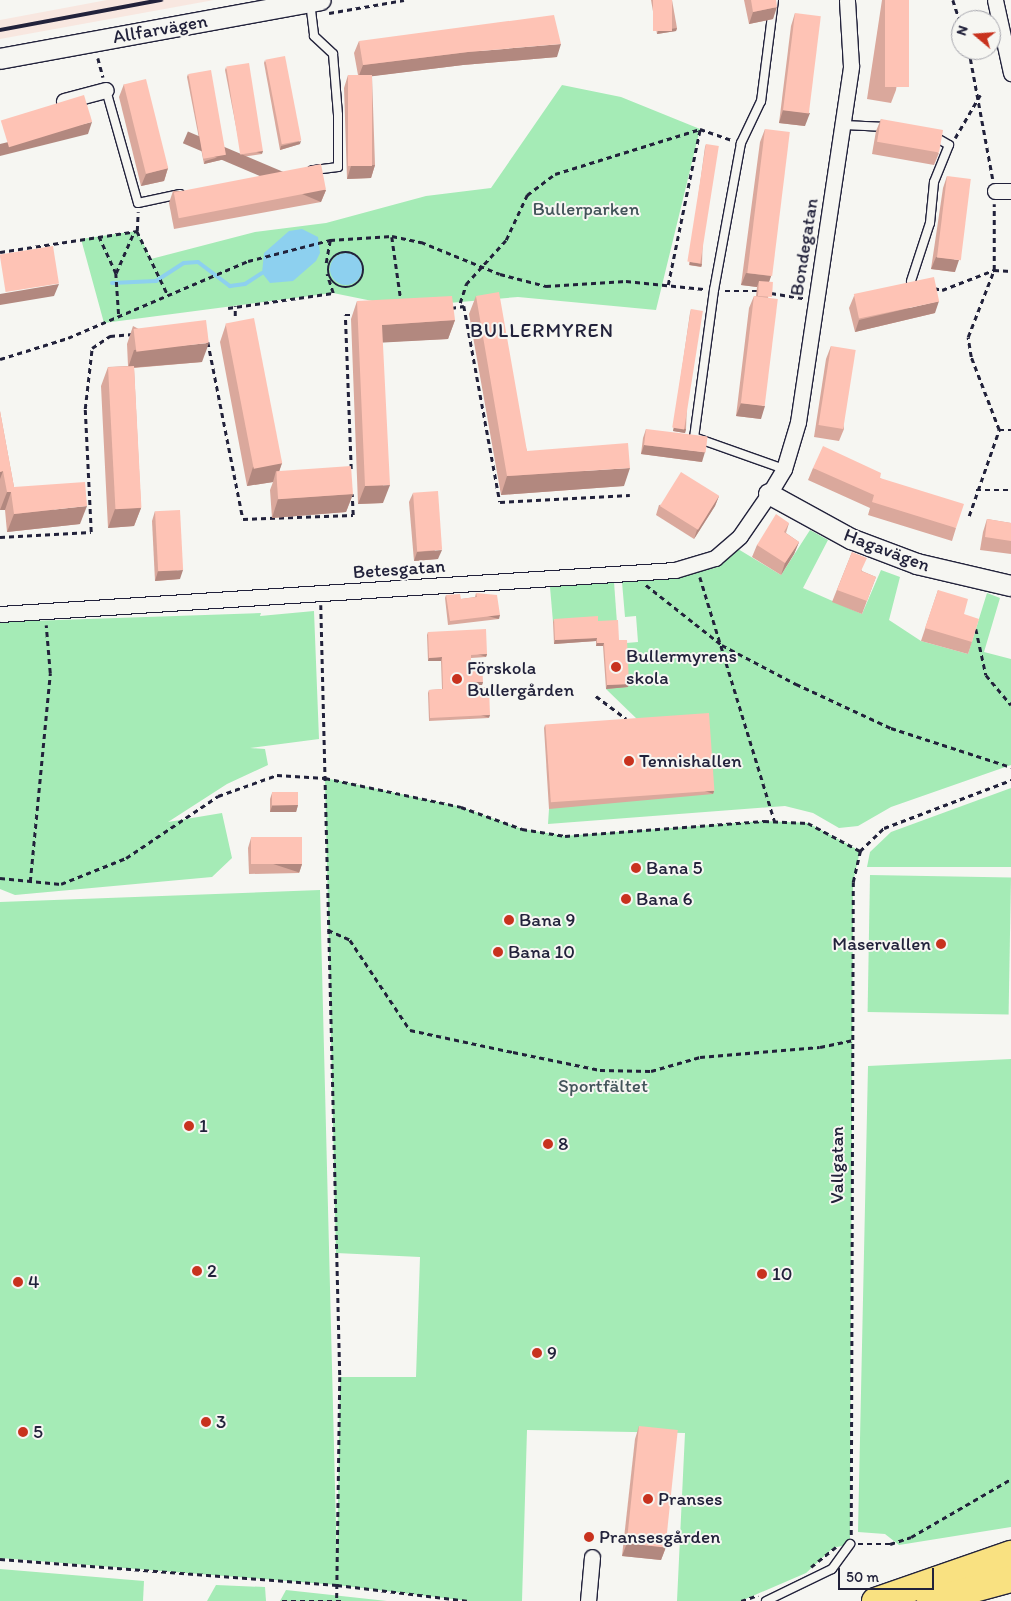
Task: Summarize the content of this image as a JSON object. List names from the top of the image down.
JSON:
{
  "streets": {
    "street": [
      "Allfarvägen",
      "Bondegatan",
      "Hagavägen",
      "Betesgatan"
    ],
    "path": ["Vallgatan"]
  },
  "crossings": [
    ["Bondegatan", "Hagavägen"],
    ["Bondegatan", "Betesgatan"],
    ["Hagavägen", "Betesgatan"]
  ],
  "districts": ["BULLERMYREN"],
  "parks": ["Bullerparken", "Sportfältet"],
  "places": [
    "Bullermyrens skola",
    "Förskola Bullergården",
    "Tennishallen",
    "Bana 5",
    "Bana 6",
    "Bana 9",
    "Maservallen",
    "Bana 10",
    "1",
    "8",
    "2",
    "10",
    "4",
    "9",
    "3",
    "5",
    "Pranses",
    "Pransesgården"
  ],
  "scale_bar": "50 m",
  "north": "left"
}
